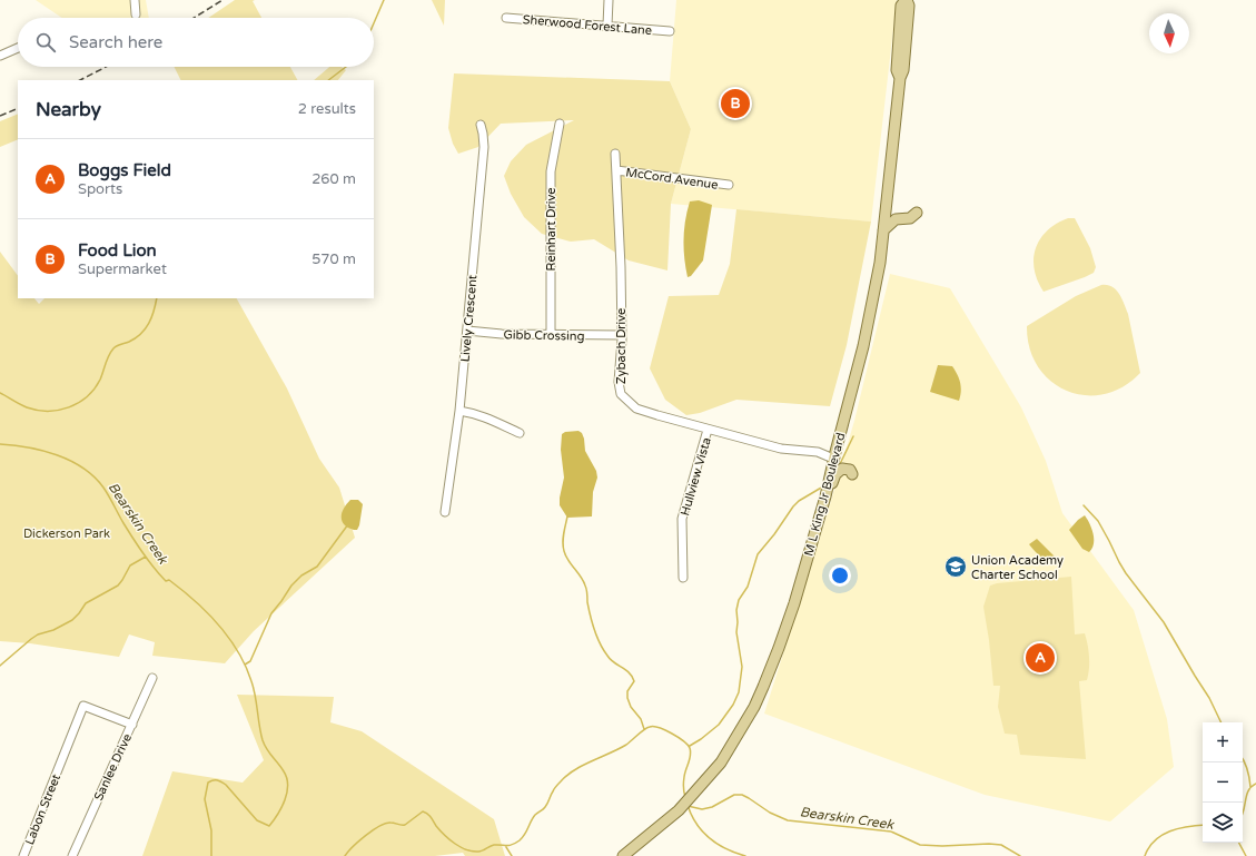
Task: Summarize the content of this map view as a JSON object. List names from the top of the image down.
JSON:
{
  "streets": {
    "main road": ["M L King Jr Boulevard"],
    "street": [
      "Sherwood Forest Lane",
      "McCord Avenue",
      "Reinhart Drive",
      "Lively Crescent",
      "Gibb Crossing",
      "Zybach Drive",
      "Hullview Vista",
      "Sanlee Drive",
      "Labon Street"
    ]
  },
  "crossings": [
    ["McCord Avenue", "Zybach Drive"],
    ["Reinhart Drive", "Gibb Crossing"],
    ["Lively Crescent", "Gibb Crossing"],
    ["Gibb Crossing", "Zybach Drive"],
    ["Zybach Drive", "Hullview Vista"],
    ["Zybach Drive", "M L King Jr Boulevard"],
    ["Sanlee Drive", "Labon Street"]
  ],
  "water": ["Bearskin Creek"],
  "parks": ["Dickerson Park"],
  "places": {
    "school or university": ["Union Academy Charter School"]
  },
  "north": "bottom",
  "page": {
    "search": "Search here",
    "heading": ["Nearby", "2 results"],
    "pins": ["B", "A"],
    "list": [
      {
        "mark": "A",
        "name": "Boggs Field",
        "note": "Sports",
        "value": "260 m"
      },
      {
        "mark": "B",
        "name": "Food Lion",
        "note": "Supermarket",
        "value": "570 m"
      }
    ],
    "map_buttons": ["+", "−"]
  }
}
